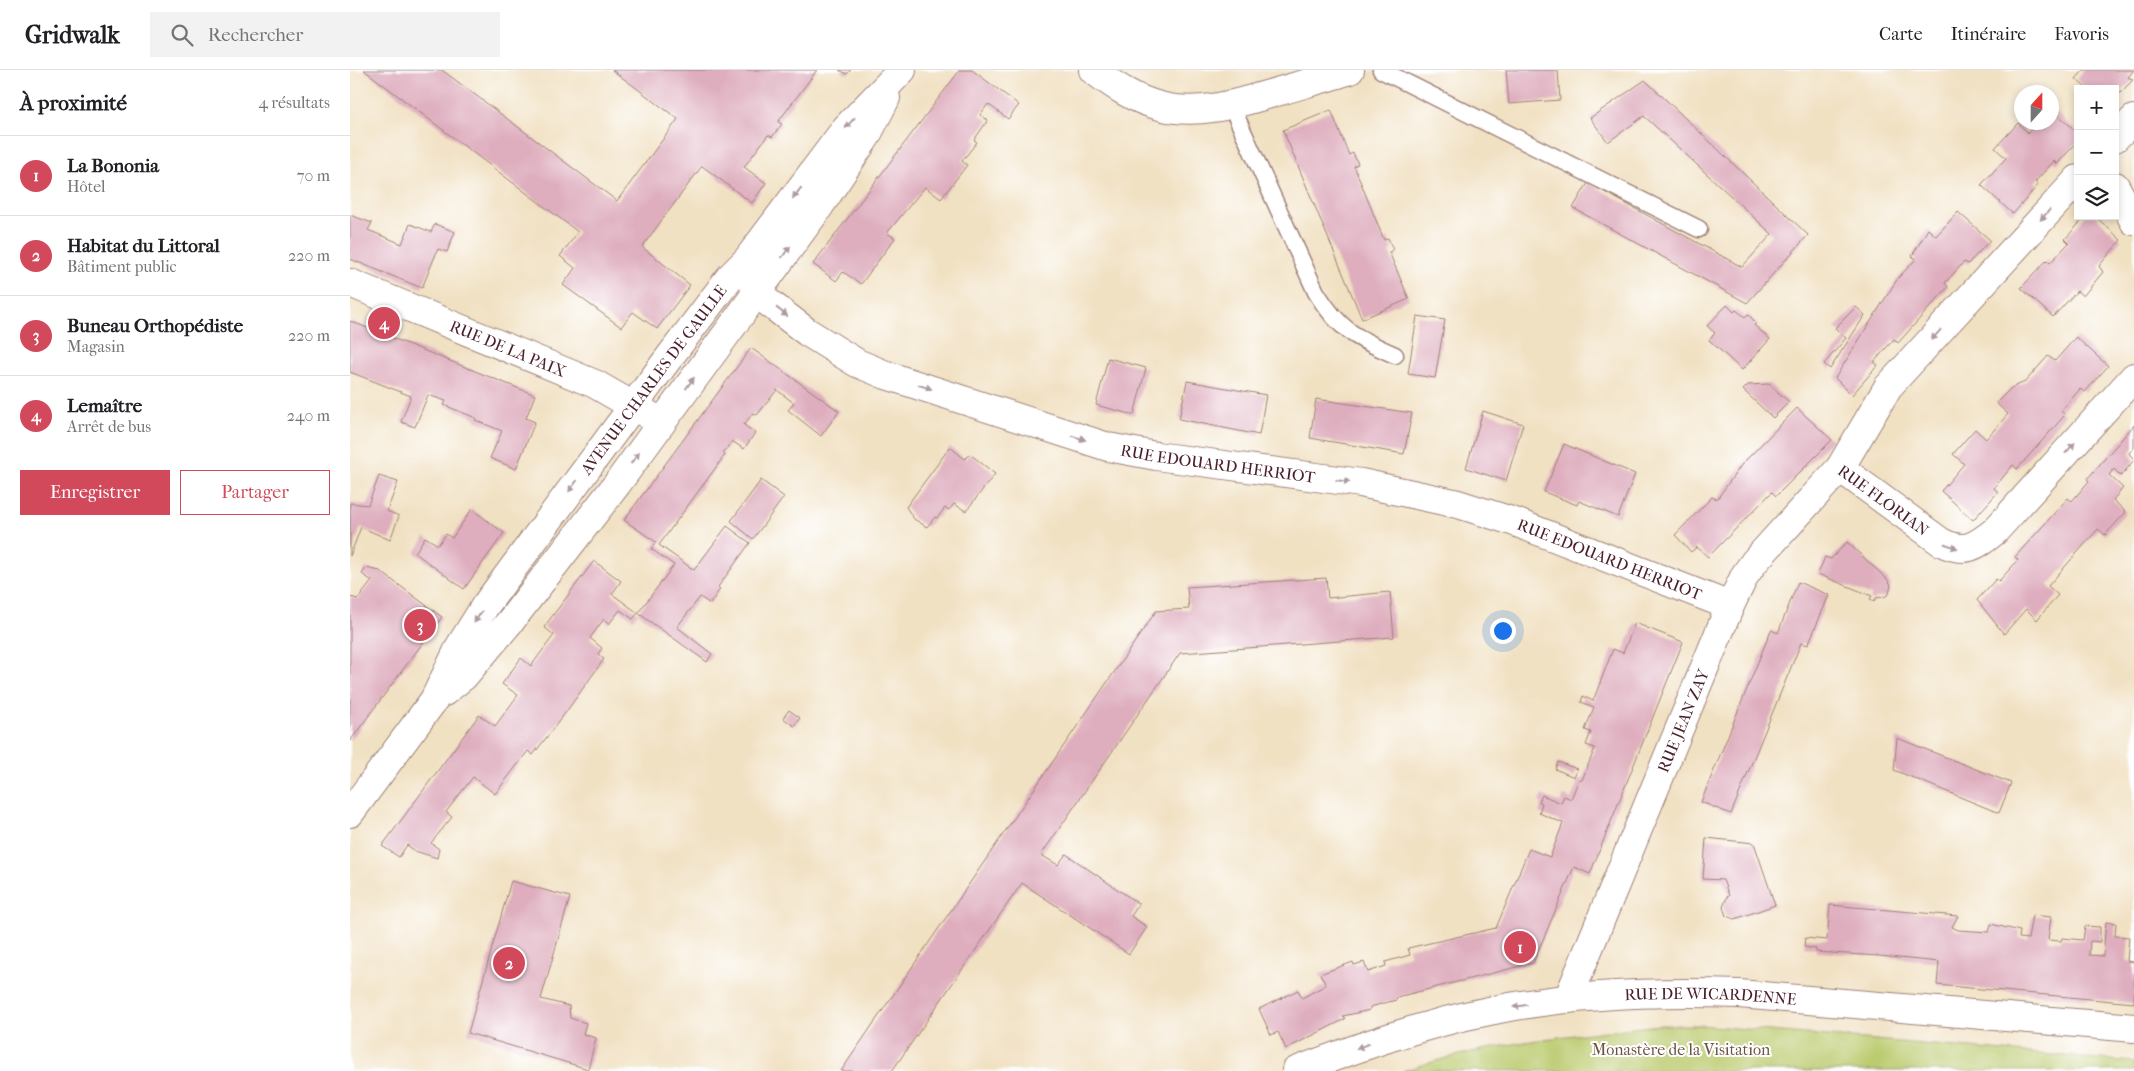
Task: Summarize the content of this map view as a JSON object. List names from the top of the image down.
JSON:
{
  "streets": {
    "street": [
      "RUE DE LA PAIX",
      "AVENUE CHARLES DE GAULLE",
      "RUE EDOUARD HERRIOT",
      "RUE FLORIAN",
      "RUE JEAN ZAY",
      "RUE DE WICARDENNE"
    ]
  },
  "crossings": [
    ["RUE DE LA PAIX", "AVENUE CHARLES DE GAULLE"],
    ["AVENUE CHARLES DE GAULLE", "RUE EDOUARD HERRIOT"],
    ["RUE EDOUARD HERRIOT", "RUE JEAN ZAY"],
    ["RUE FLORIAN", "RUE JEAN ZAY"],
    ["RUE JEAN ZAY", "RUE DE WICARDENNE"]
  ],
  "one_way": ["RUE EDOUARD HERRIOT"],
  "parks": ["Monastère de la Visitation"],
  "north": "top",
  "page": {
    "header": "Gridwalk",
    "search": "Rechercher",
    "nav": ["Carte", "Itinéraire", "Favoris"],
    "heading": ["À proximité", "4 résultats"],
    "map_buttons": ["+", "−"],
    "list": [
      {
        "mark": "1",
        "name": "La Bononia",
        "note": "Hôtel",
        "value": "70 m"
      },
      {
        "mark": "2",
        "name": "Habitat du Littoral",
        "note": "Bâtiment public",
        "value": "220 m"
      },
      {
        "mark": "3",
        "name": "Buneau Orthopédiste",
        "note": "Magasin",
        "value": "220 m"
      },
      {
        "mark": "4",
        "name": "Lemaître",
        "note": "Arrêt de bus",
        "value": "240 m"
      }
    ],
    "pins": [
      "4",
      "3",
      "1",
      "2"
    ],
    "buttons": ["Enregistrer", "Partager"]
  }
}
